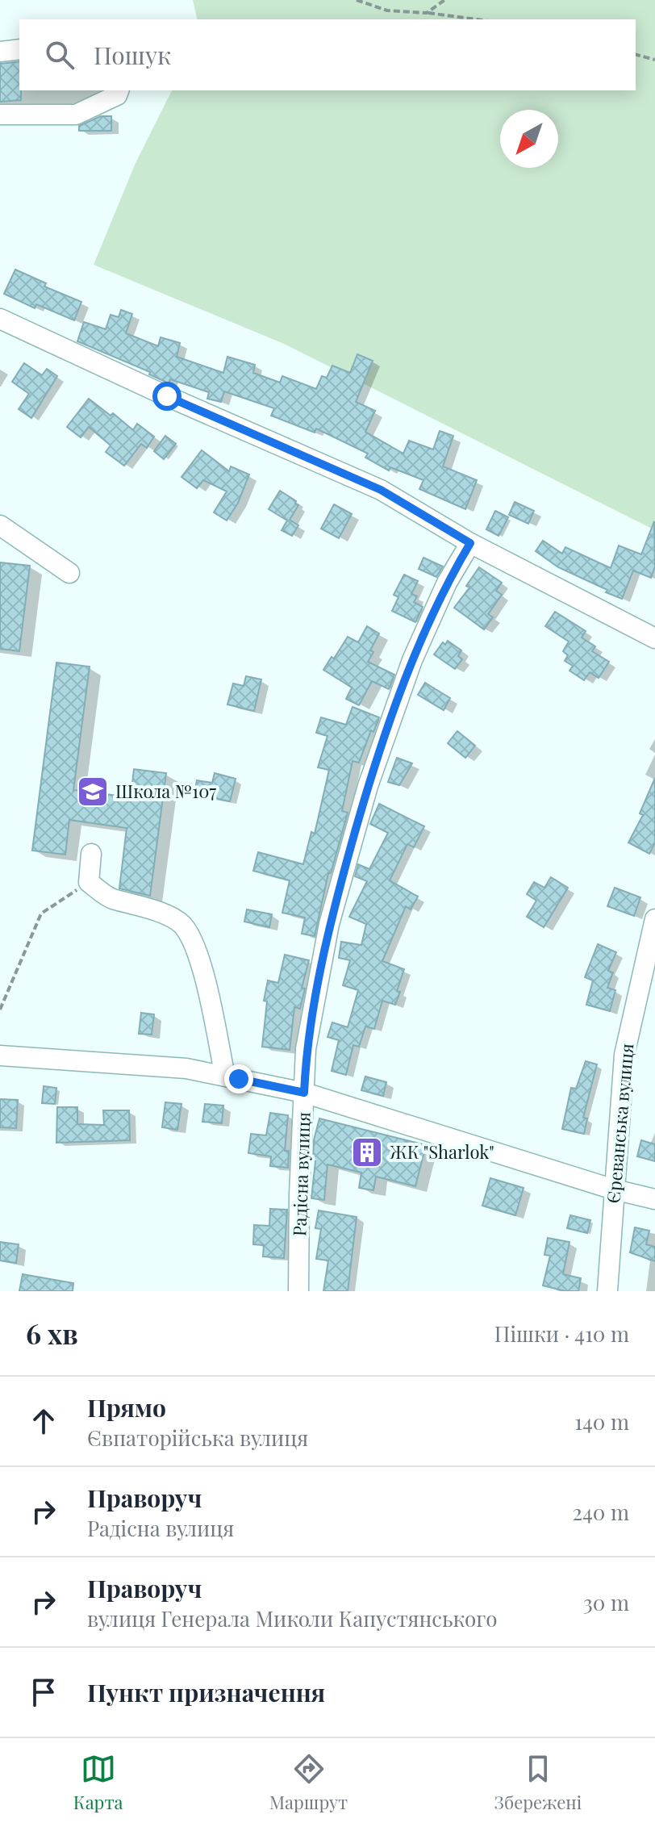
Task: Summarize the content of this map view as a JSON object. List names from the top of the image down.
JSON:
{
  "streets": {
    "street": ["Єреванська вулиця", "Радісна вулиця"]
  },
  "places": {
    "school or university": ["Школа №107"],
    "building": ["ЖК \"Sharlok\""]
  },
  "north": "bottom left",
  "page": {
    "search": "Пошук",
    "heading": ["6 хв", "Пішки · 410 m"],
    "list": [
      ["Прямо", "Євпаторійська вулиця", "140 m"],
      ["Праворуч", "Радісна вулиця", "240 m"],
      ["Праворуч", "вулиця Генерала Миколи Капустянського", "30 m"],
      "Пункт призначення"
    ],
    "nav": ["Карта", "Маршрут", "Збережені"]
  }
}
